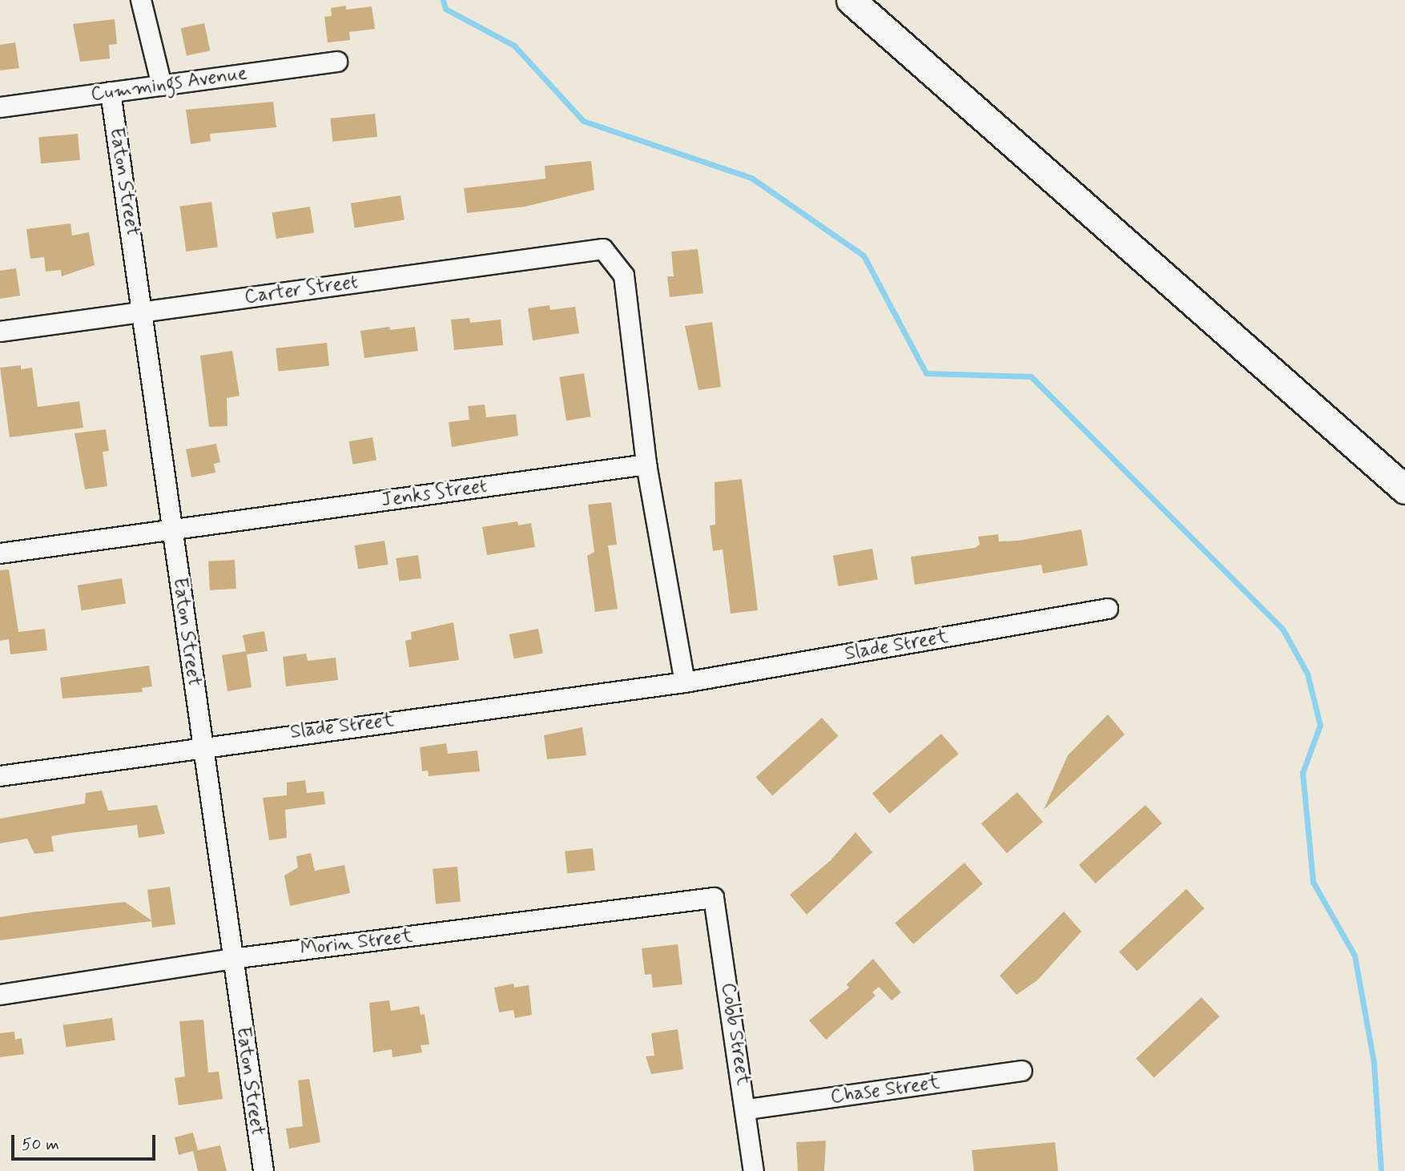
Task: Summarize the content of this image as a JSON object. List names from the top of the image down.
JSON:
{
  "streets": {
    "street": [
      "Cummings Avenue",
      "Eaton Street",
      "Carter Street",
      "Jenks Street",
      "Slade Street",
      "Morin Street",
      "Cobb Street",
      "Chase Street"
    ]
  },
  "crossings": [
    ["Cummings Avenue", "Eaton Street"],
    ["Eaton Street", "Carter Street"],
    ["Eaton Street", "Jenks Street"],
    ["Eaton Street", "Slade Street"],
    ["Eaton Street", "Morin Street"],
    ["Carter Street", "Jenks Street"],
    ["Morin Street", "Cobb Street"],
    ["Cobb Street", "Chase Street"]
  ],
  "scale_bar": "50 m"
}
